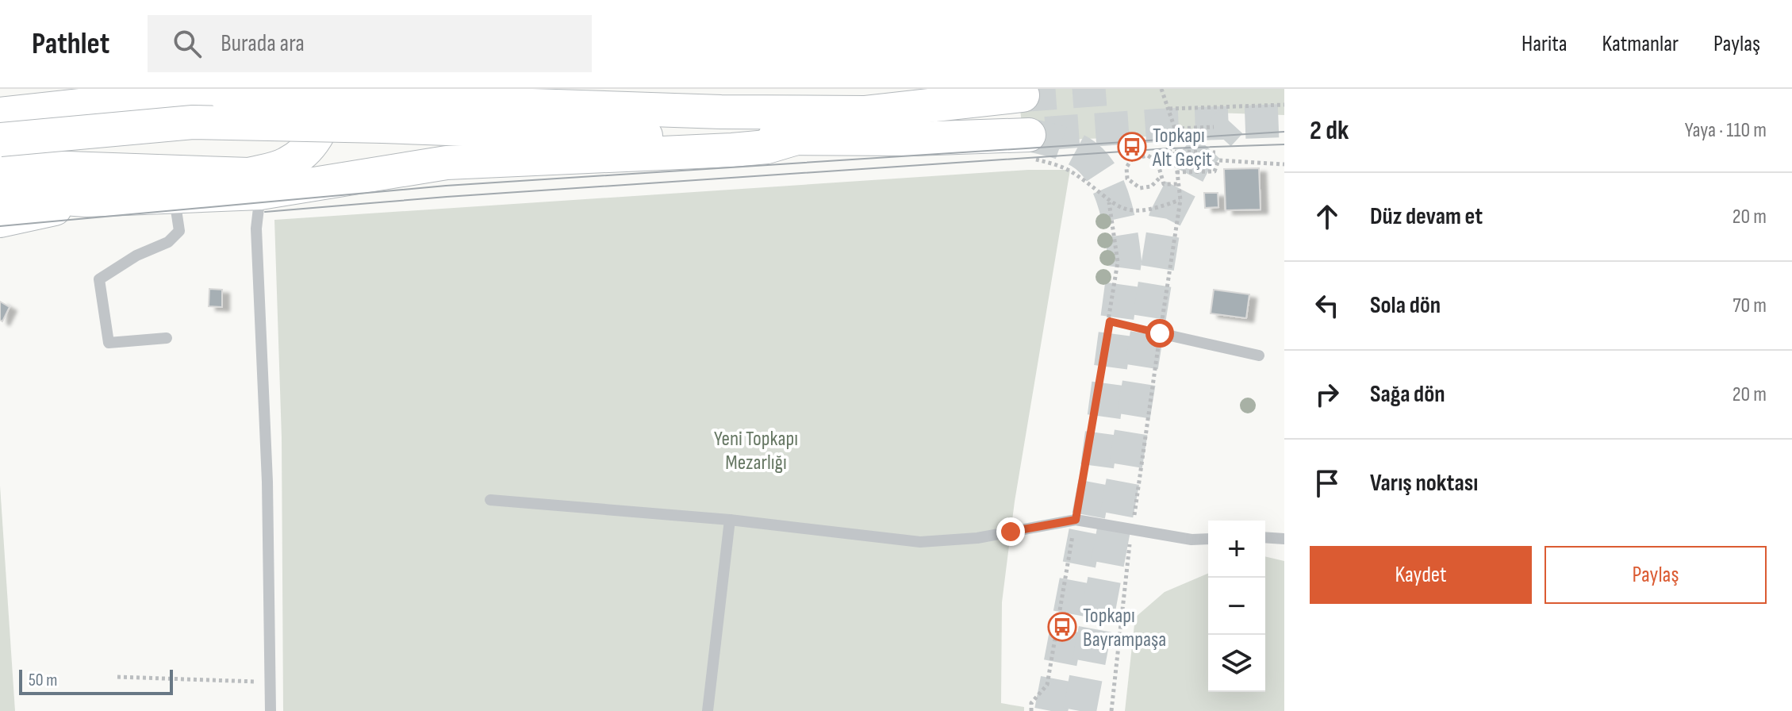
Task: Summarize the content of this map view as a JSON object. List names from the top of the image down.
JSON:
{
  "parks": ["Yeni Topkapı Mezarlığı"],
  "places": {
    "bus stop": ["Topkapı Alt Geçit", "Topkapı Bayrampaşa"]
  },
  "scale_bar": "50 m",
  "page": {
    "header": "Pathlet",
    "search": "Burada ara",
    "nav": ["Harita", "Katmanlar", "Paylaş"],
    "heading": ["2 dk", "Yaya · 110 m"],
    "list": [
      ["Düz devam et", "20 m"],
      ["Sola dön", "70 m"],
      ["Sağa dön", "20 m"],
      "Varış noktası"
    ],
    "map_buttons": ["+", "−"],
    "buttons": ["Kaydet", "Paylaş"],
    "scale": "50 m"
  }
}
